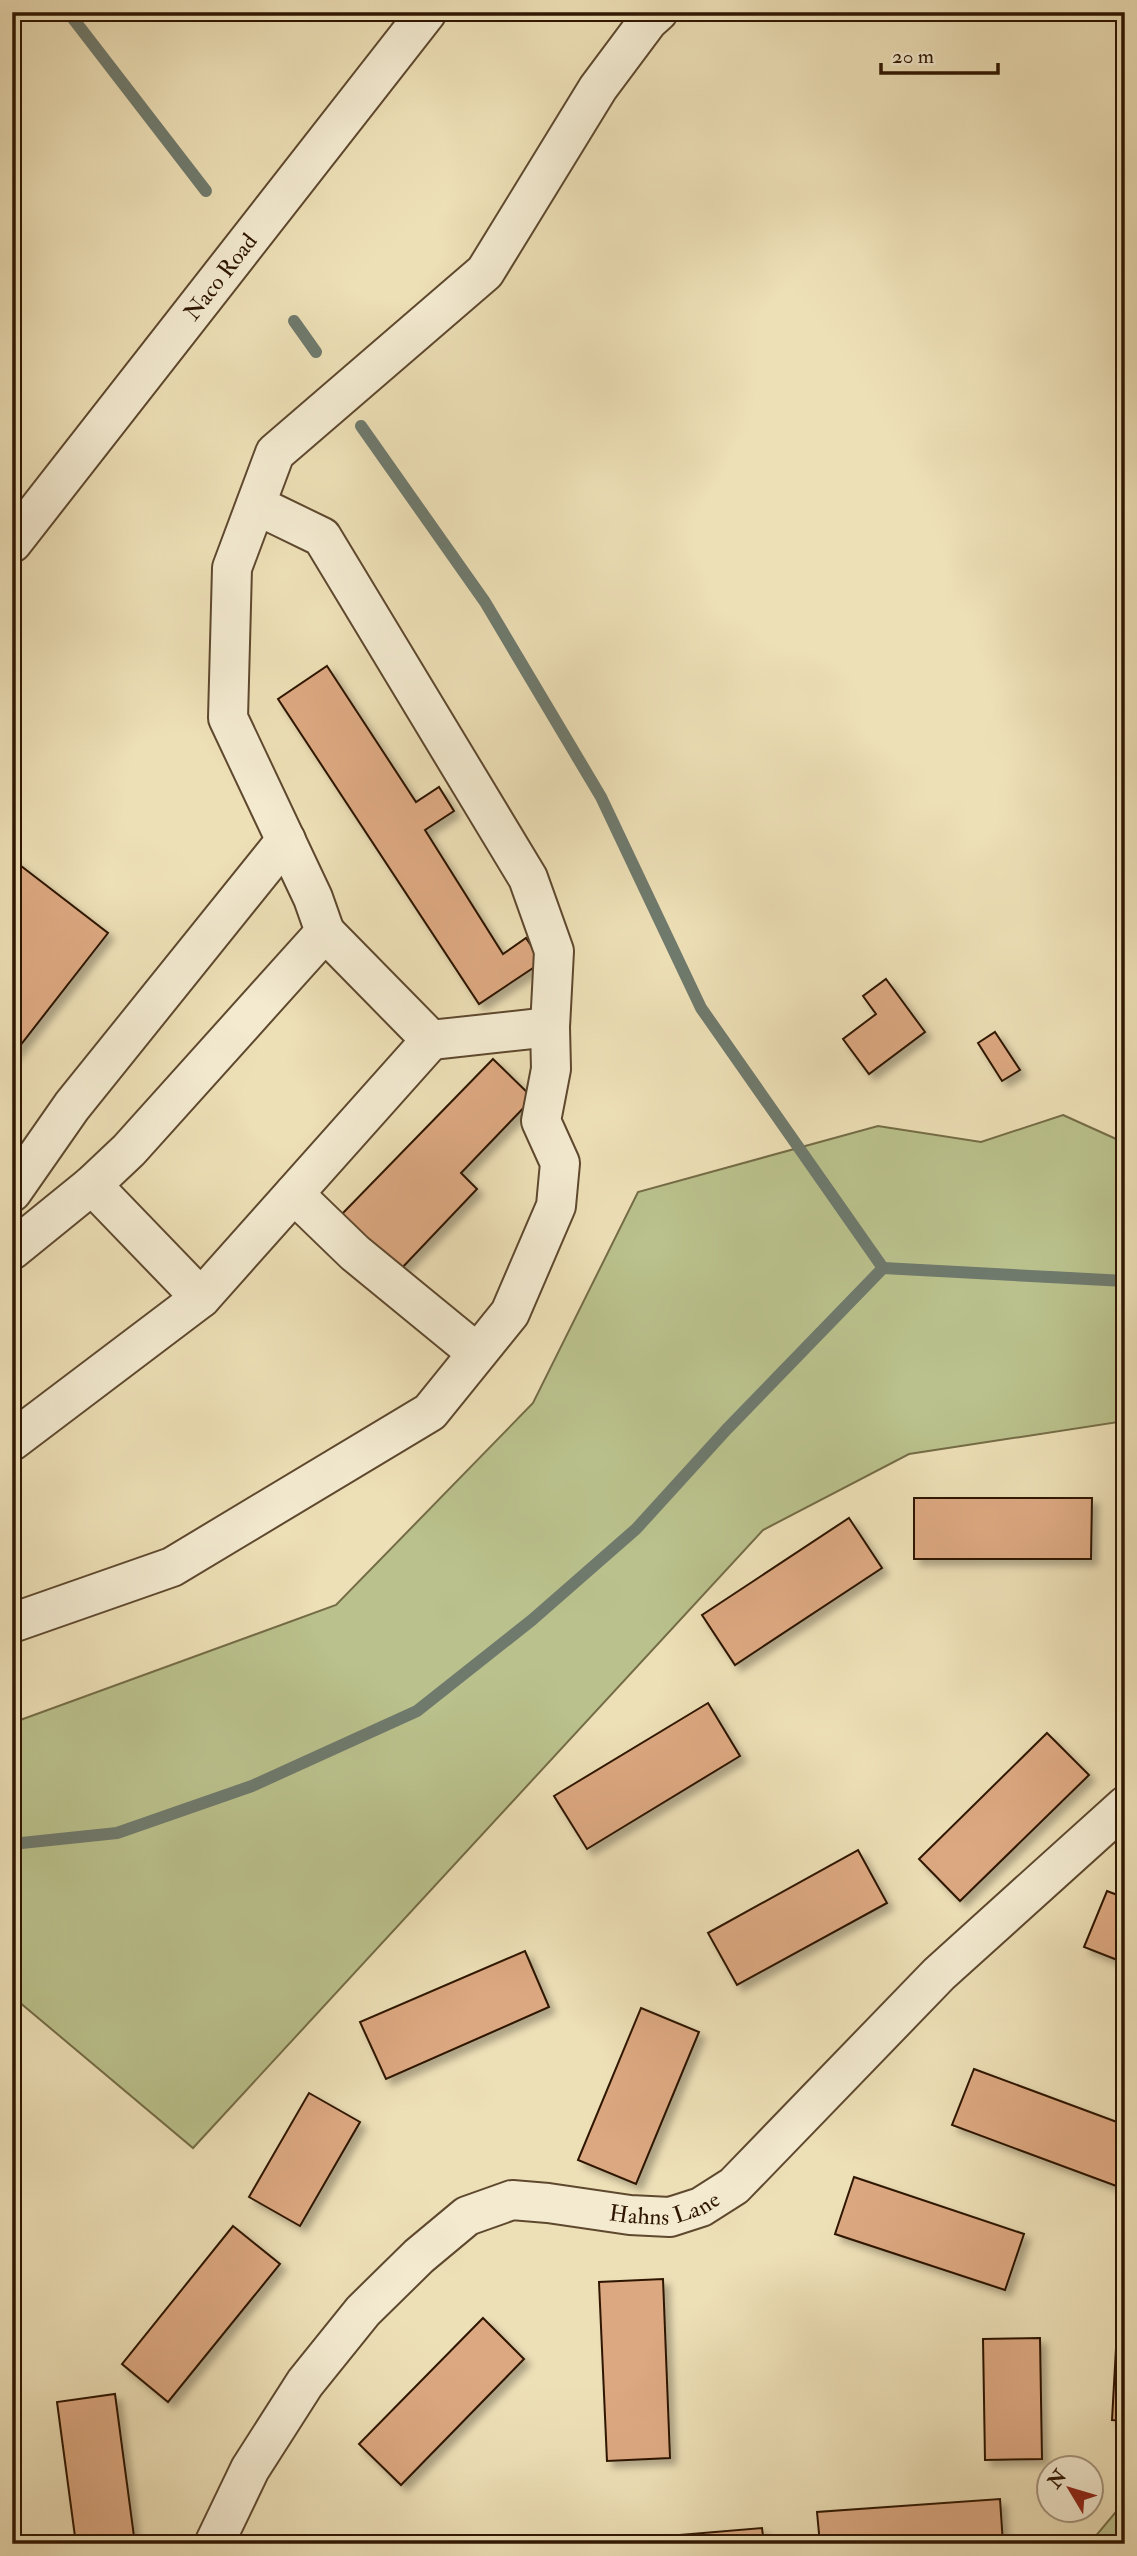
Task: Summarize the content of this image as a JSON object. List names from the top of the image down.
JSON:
{
  "streets": {
    "street": ["Naco Road", "Hahns Lane"]
  },
  "scale_bar": "20 m",
  "north": "top left"
}
